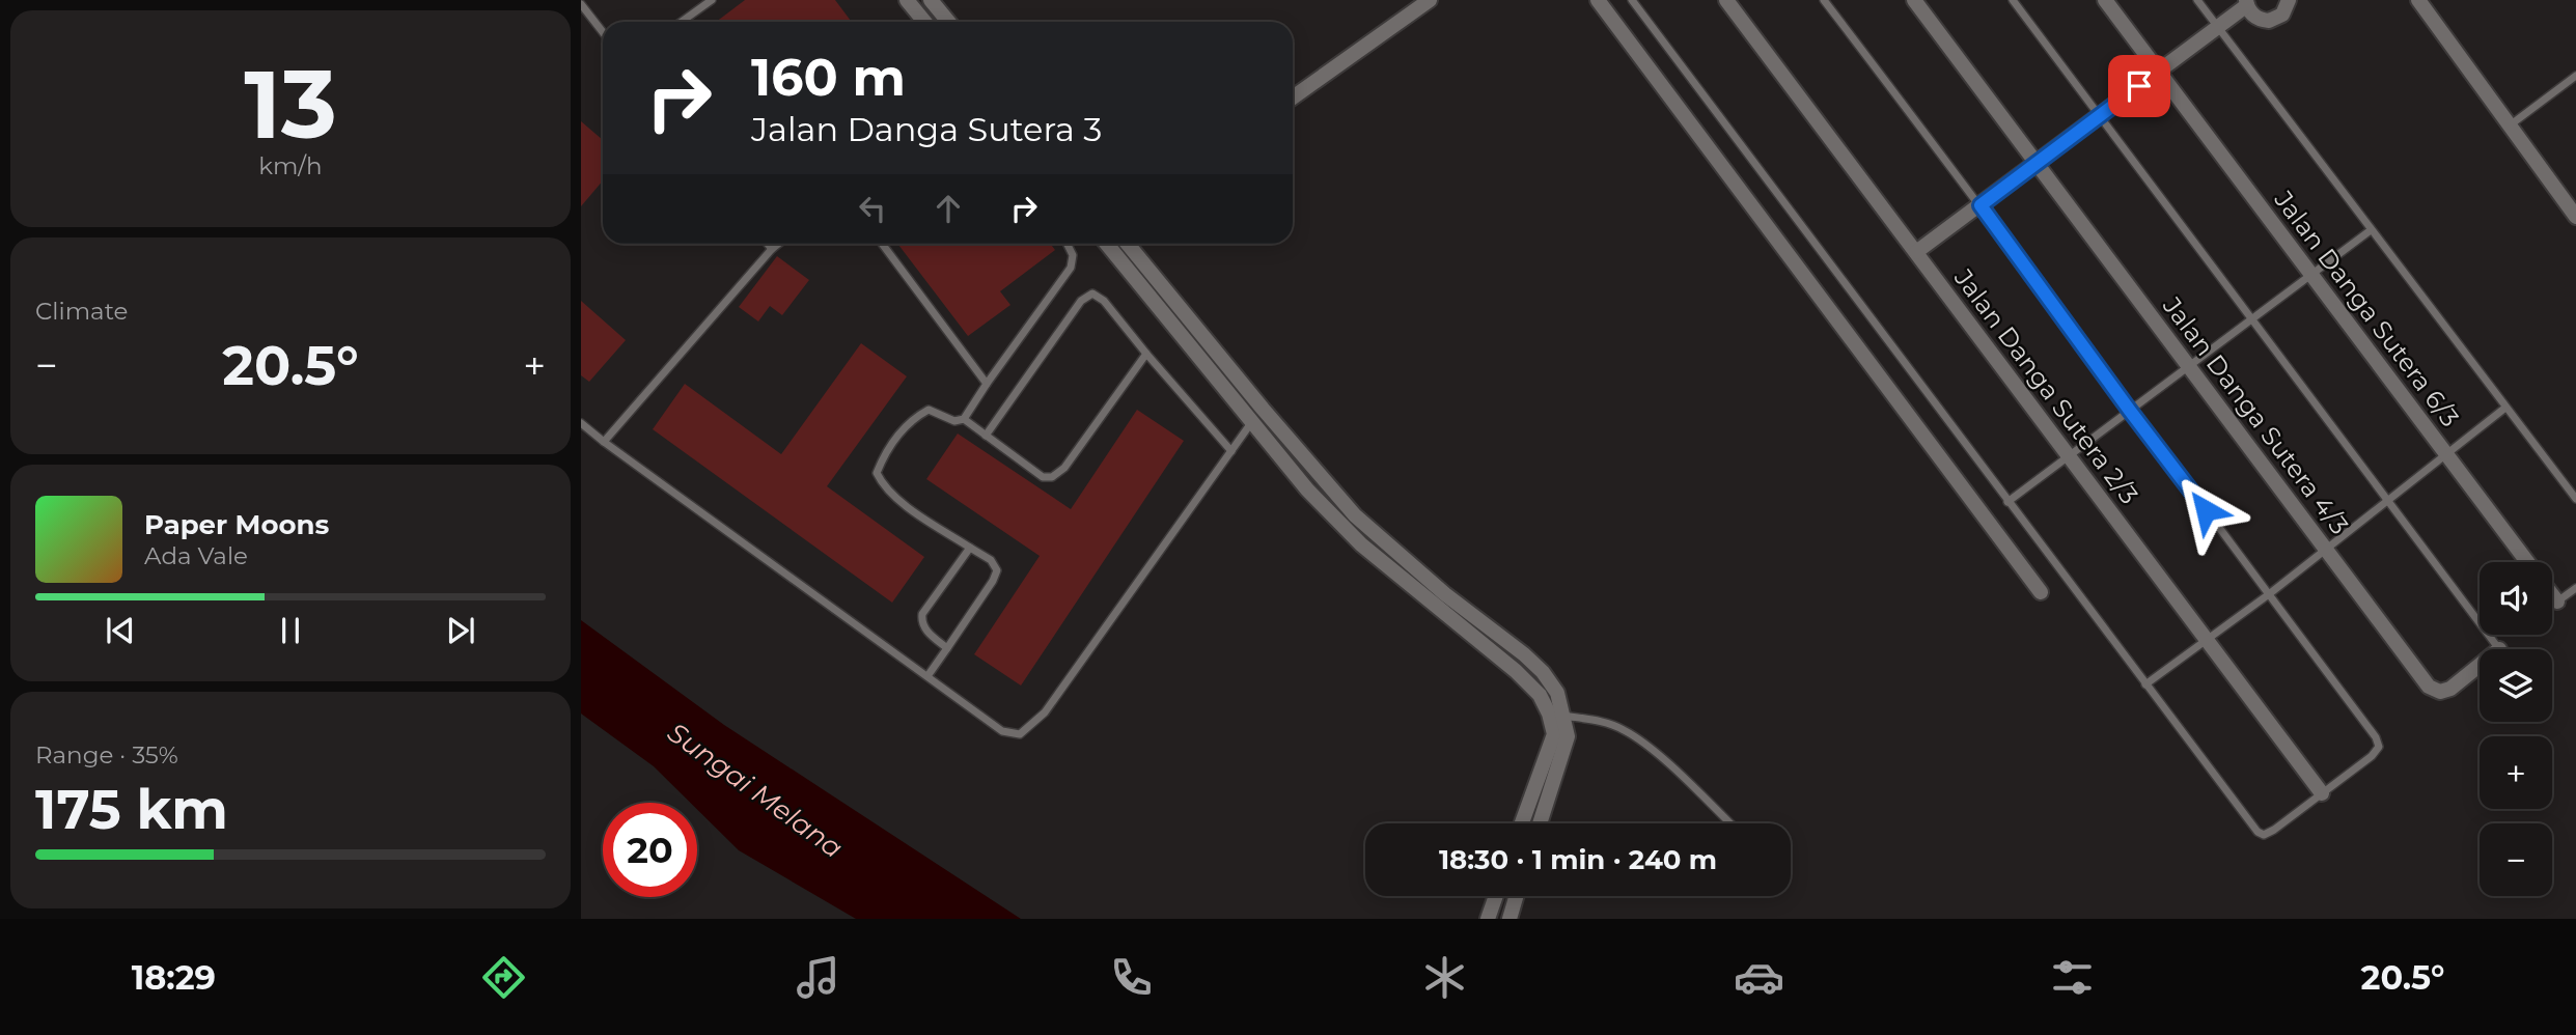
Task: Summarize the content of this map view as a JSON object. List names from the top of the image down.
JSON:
{
  "streets": {
    "street": ["Jalan Danga Sutera 6/3", "Jalan Danga Sutera 2/3", "Jalan Danga Sutera 4/3"]
  },
  "water": ["Sungai Melana"],
  "page": {
    "tile": [
      ["13", "km/h"],
      "Climate",
      ["Range · 35%", "175 km"]
    ],
    "turn": ["160 m", "Jalan Danga Sutera 3"],
    "heat": ["−", "20.5°", "+"],
    "song": ["Paper Moons", "Ada Vale"],
    "map_buttons": ["+", "−"],
    "limit": "20",
    "trip": "18:30 · 1 min · 240 m",
    "tabs": ["18:29", "20.5°"]
  }
}
